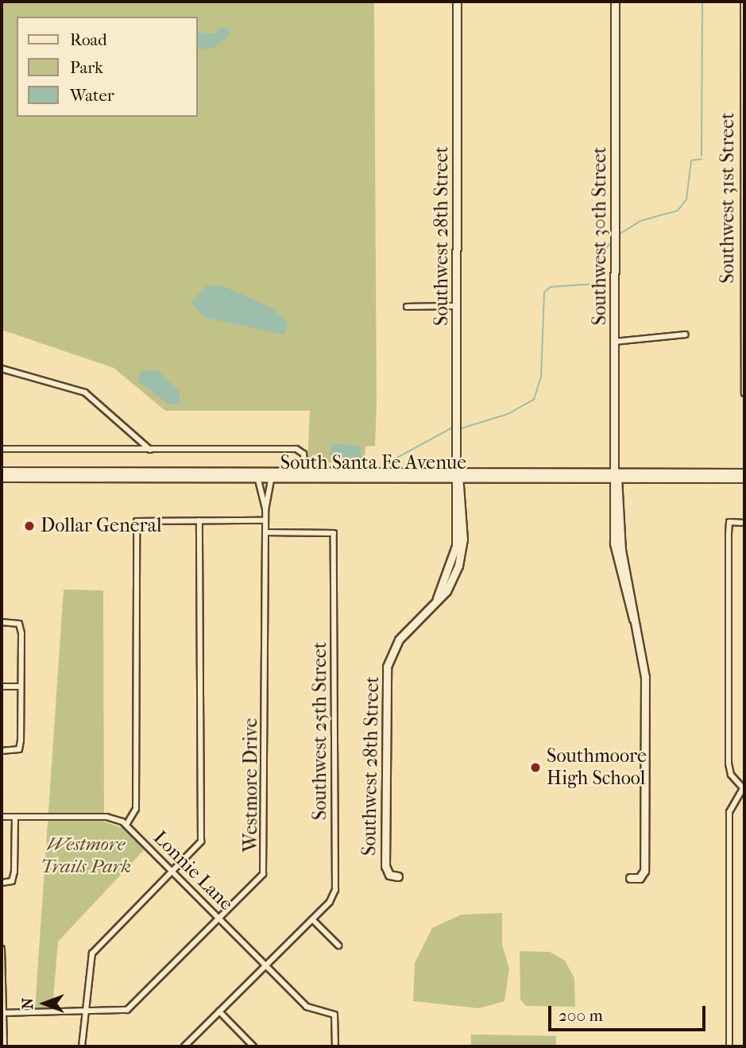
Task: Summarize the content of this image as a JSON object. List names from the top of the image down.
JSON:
{
  "streets": {
    "street": [
      "Southwest 31st Street",
      "Southwest 28th Street",
      "Southwest 30th Street",
      "South Santa Fe Avenue",
      "Southwest 25th Street",
      "Westmore Drive",
      "Lonnie Lane"
    ]
  },
  "crossings": [
    ["Southwest 28th Street", "South Santa Fe Avenue"],
    ["Southwest 30th Street", "South Santa Fe Avenue"],
    ["South Santa Fe Avenue", "Westmore Drive"],
    ["Southwest 25th Street", "Westmore Drive"],
    ["Southwest 25th Street", "Lonnie Lane"],
    ["Westmore Drive", "Lonnie Lane"]
  ],
  "parks": ["Westmore Trails Park"],
  "places": ["Dollar General", "Southmoore High School"],
  "legend": ["Road", "Park", "Water"],
  "scale_bar": "200 m",
  "north": "left"
}
